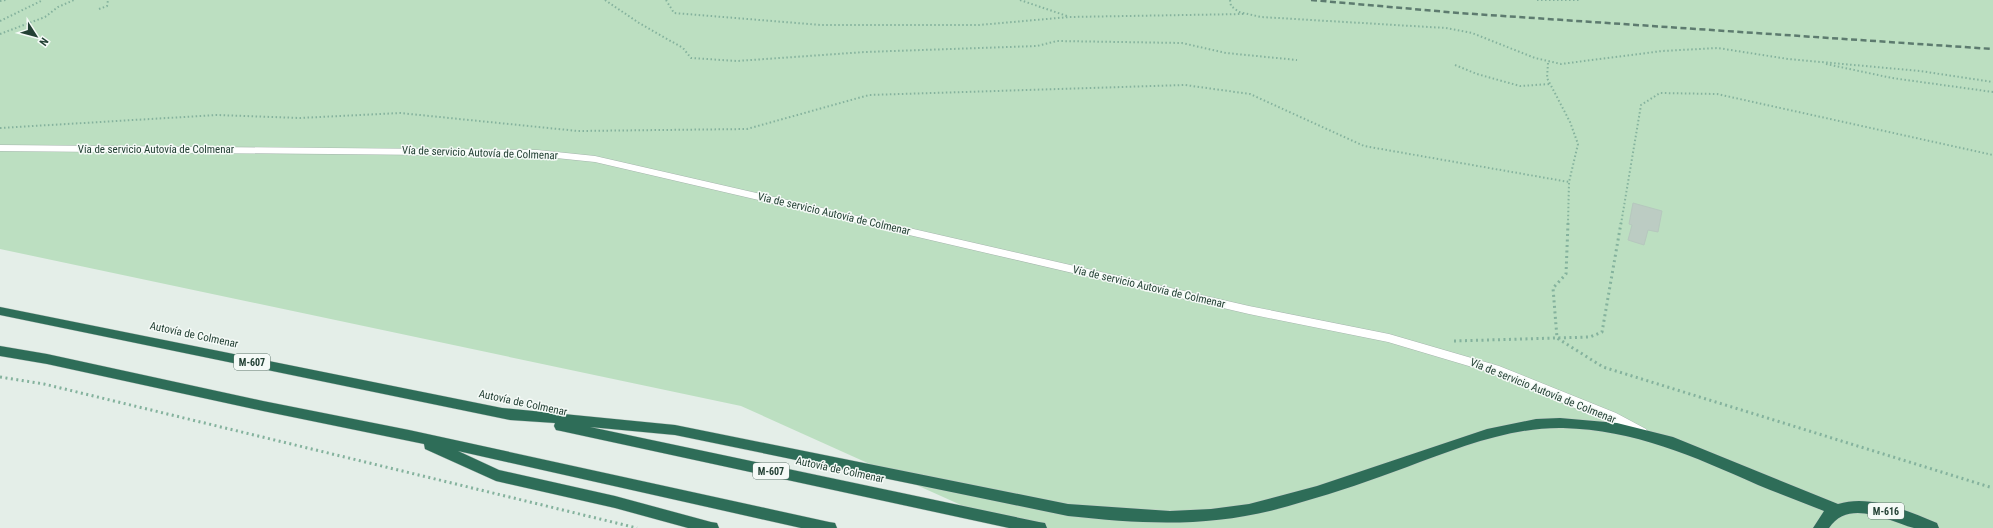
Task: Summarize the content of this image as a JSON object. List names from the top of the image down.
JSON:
{
  "streets": {
    "highway": ["Autovía de Colmenar", "M-607", "M-616"],
    "street": ["Vía de servicio Autovía de Colmenar"]
  },
  "north": "bottom right"
}
